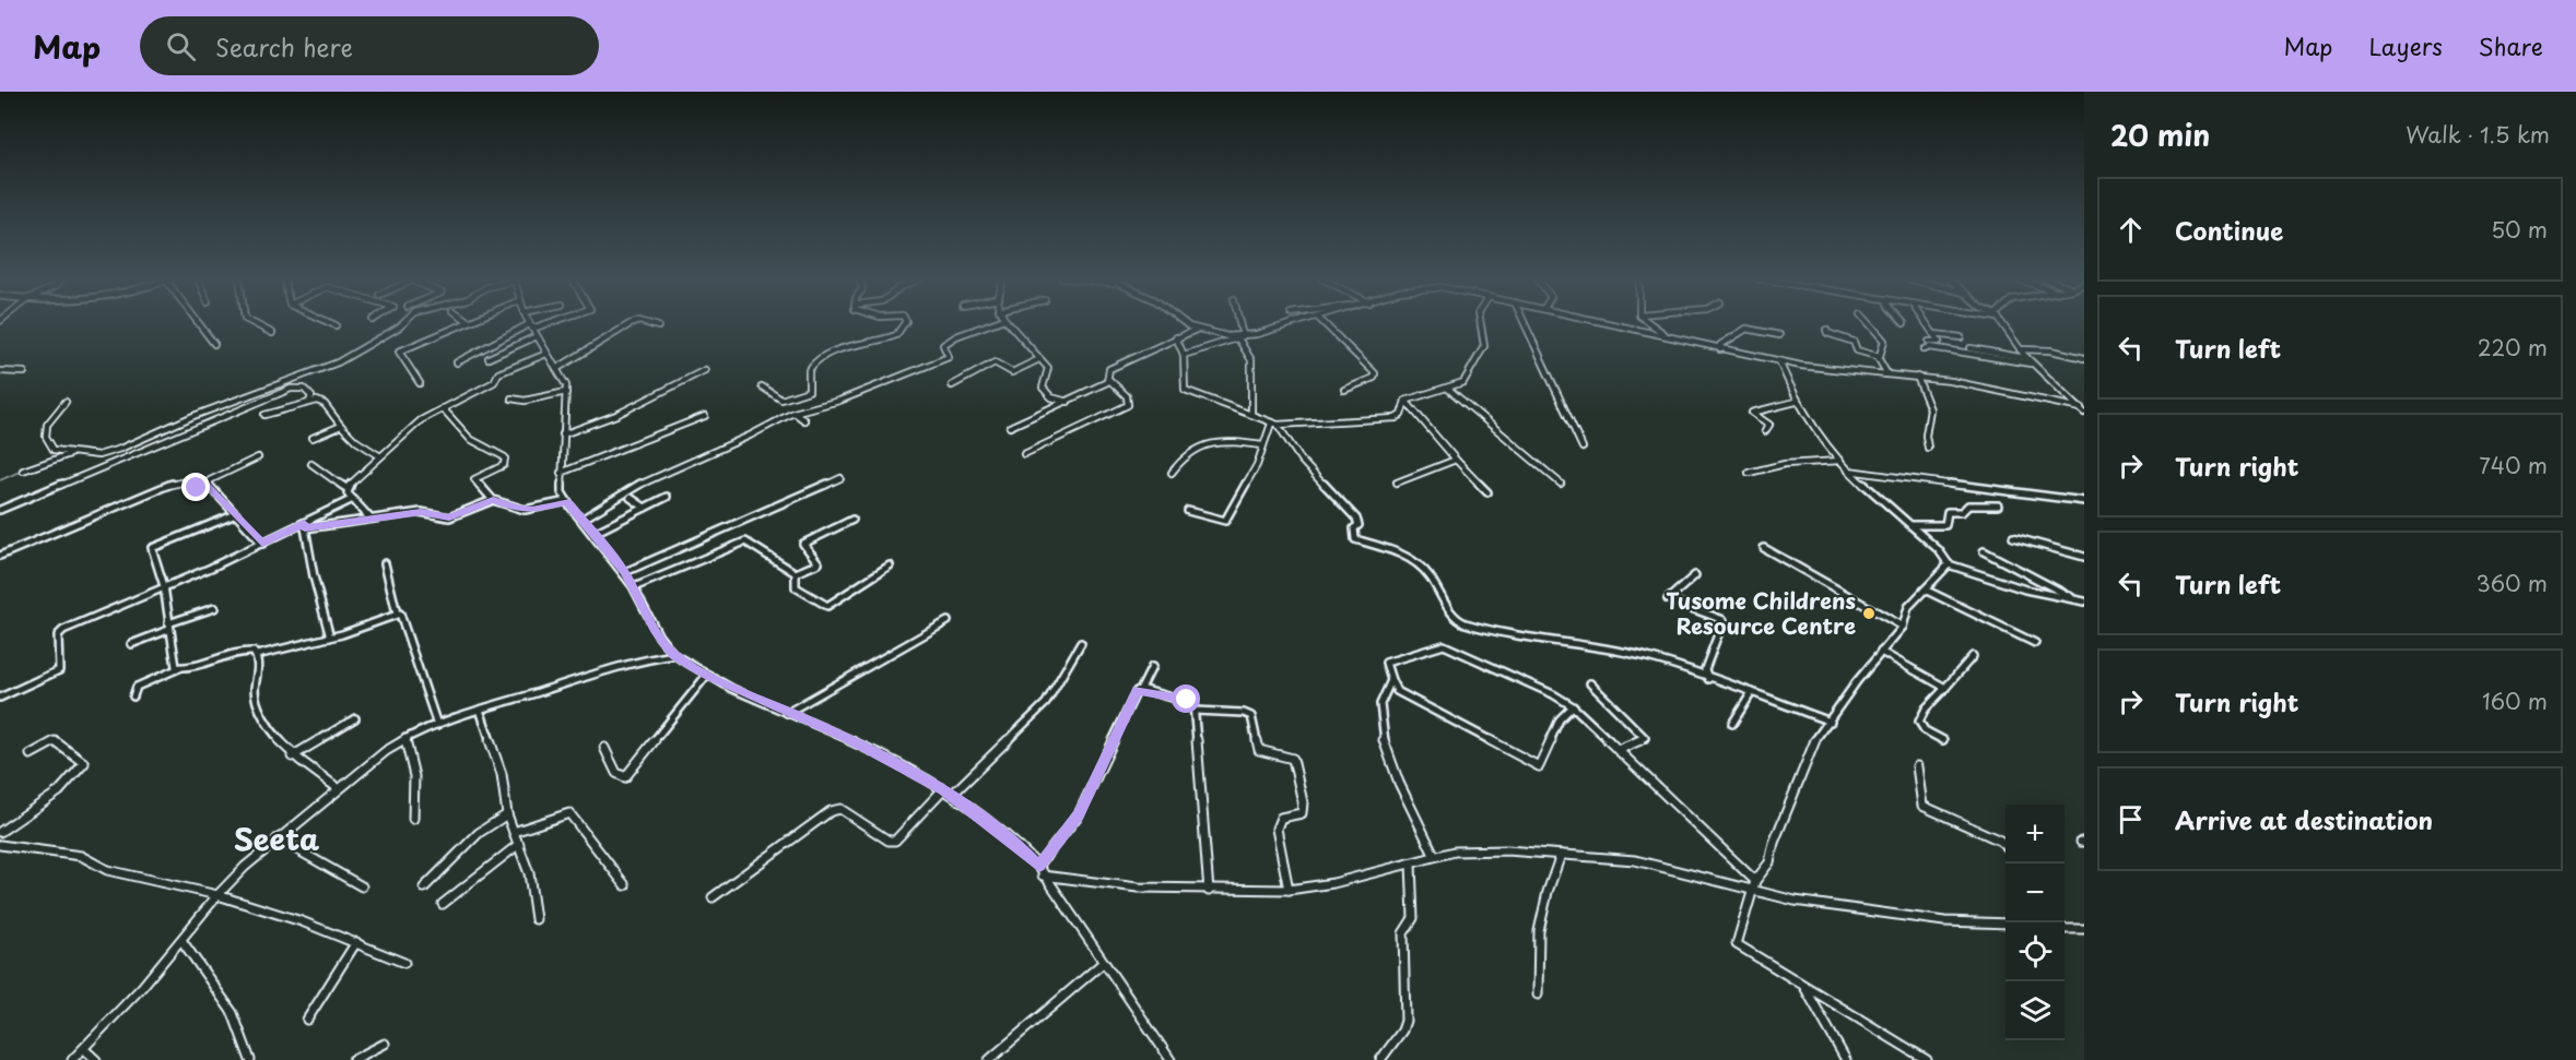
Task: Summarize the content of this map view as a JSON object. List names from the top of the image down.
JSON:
{
  "districts": ["Seeta"],
  "places": ["Tusome Childrens Resource Centre"],
  "page": {
    "header": "Map",
    "search": "Search here",
    "nav": ["Map", "Layers", "Share"],
    "heading": ["20 min", "Walk · 1.5 km"],
    "list": [
      ["Continue", "50 m"],
      ["Turn left", "220 m"],
      ["Turn right", "740 m"],
      ["Turn left", "360 m"],
      ["Turn right", "160 m"],
      "Arrive at destination"
    ],
    "map_buttons": ["+", "−"]
  }
}
